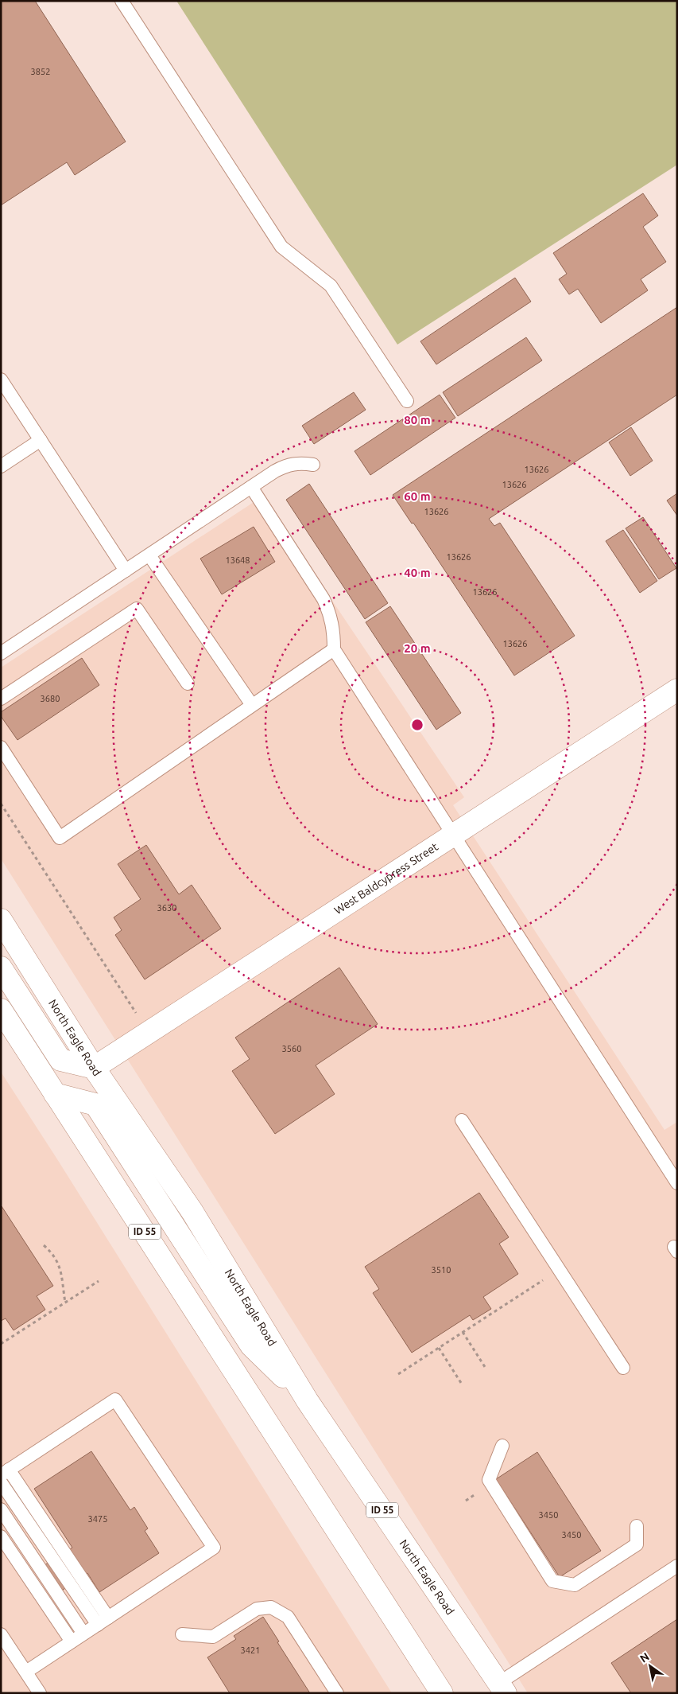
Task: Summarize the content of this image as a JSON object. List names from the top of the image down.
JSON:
{
  "streets": {
    "main road": ["West Baldcypress Street", "North Eagle Road", "ID 55"]
  },
  "crossings": [
    ["West Baldcypress Street", "North Eagle Road"]
  ],
  "house_numbers": [
    "3852",
    "13626",
    "13626",
    "13626",
    "13626",
    "13648",
    "13626",
    "13626",
    "3680",
    "3630",
    "3560",
    "3510",
    "3450",
    "3475",
    "3450",
    "3421"
  ],
  "north": "top left",
  "rings": [
    "80 m",
    "60 m",
    "40 m",
    "20 m"
  ]
}
